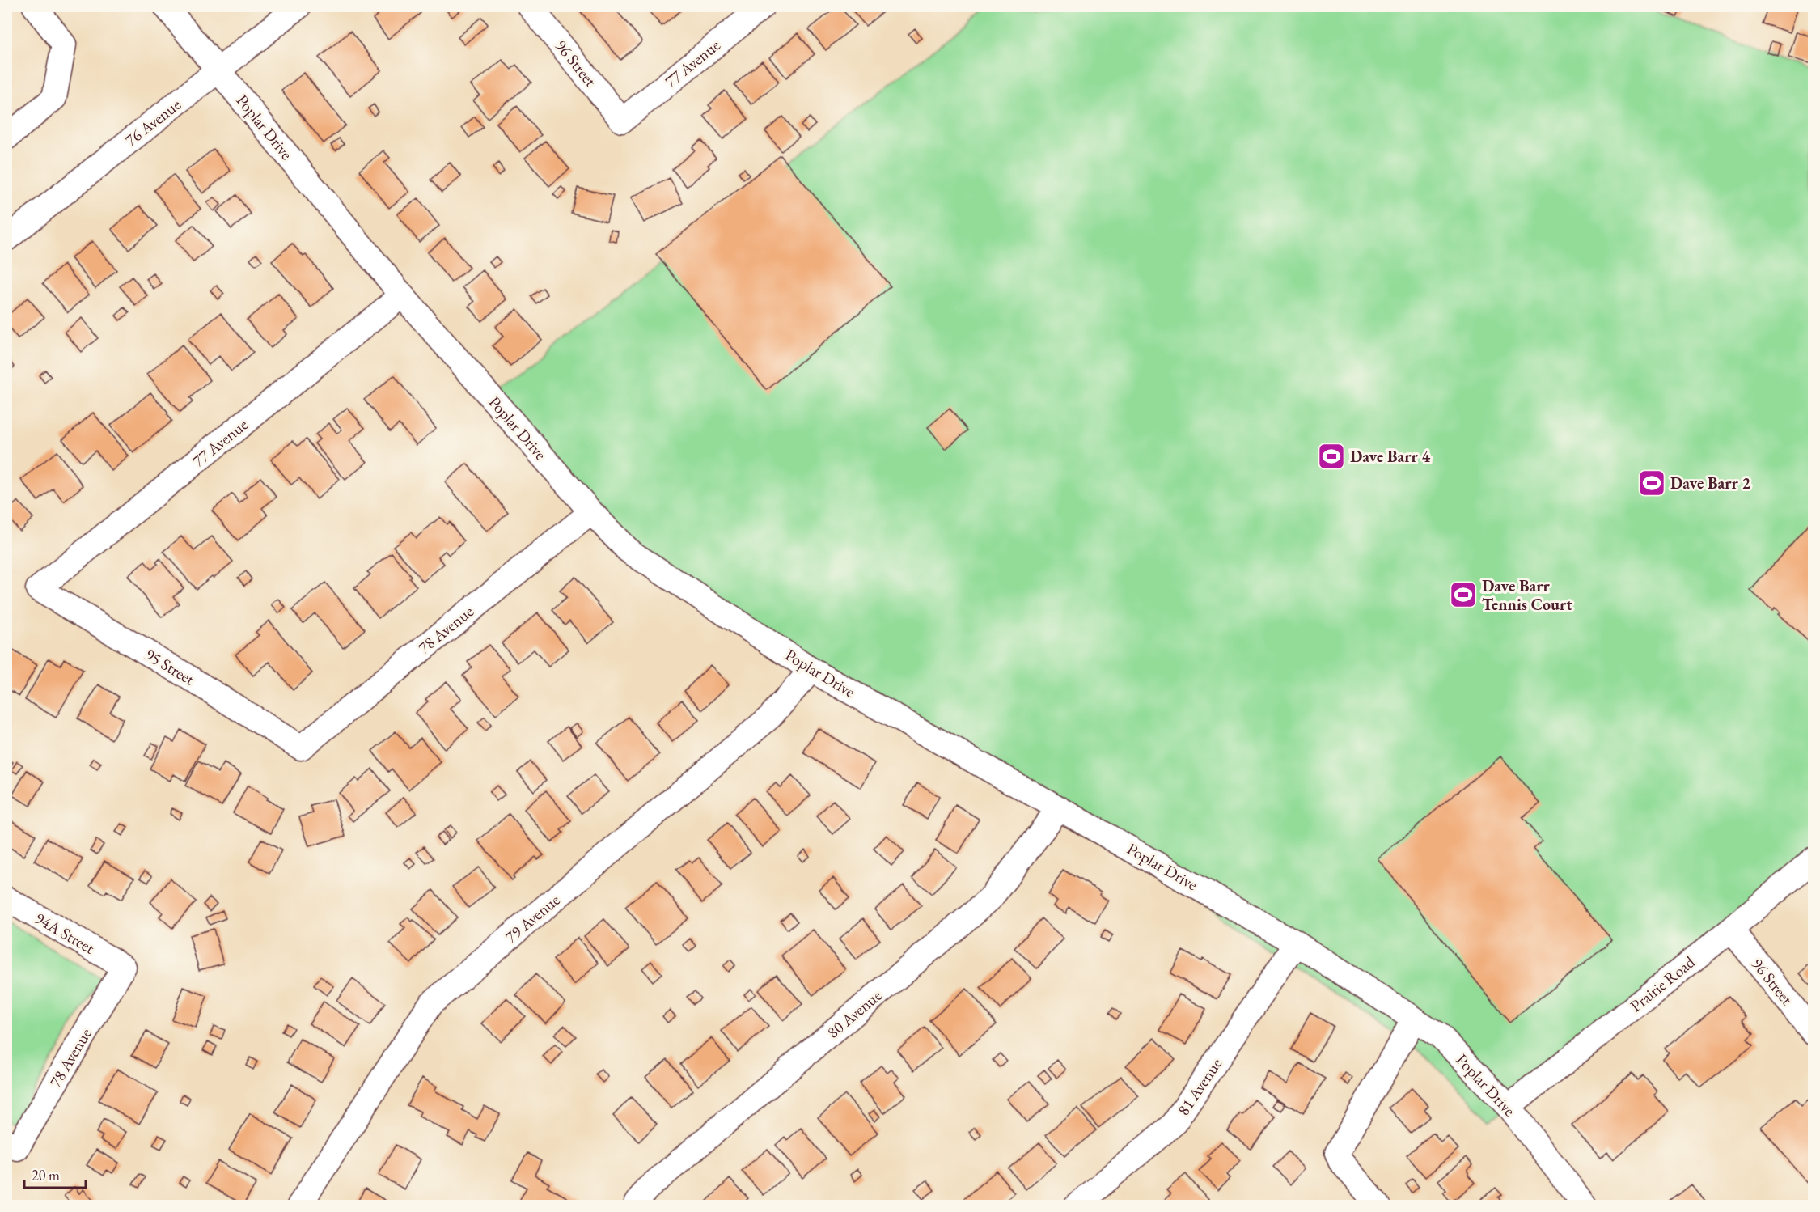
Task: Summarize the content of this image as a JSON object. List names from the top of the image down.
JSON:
{
  "streets": {
    "street": [
      "96 Street",
      "77 Avenue",
      "76 Avenue",
      "Poplar Drive",
      "78 Avenue",
      "95 Street",
      "79 Avenue",
      "94A Street",
      "Prairie Road",
      "80 Avenue",
      "81 Avenue"
    ]
  },
  "crossings": [
    ["96 Street", "77 Avenue"],
    ["96 Street", "Prairie Road"],
    ["77 Avenue", "Poplar Drive"],
    ["77 Avenue", "95 Street"],
    ["76 Avenue", "Poplar Drive"],
    ["Poplar Drive", "78 Avenue"],
    ["Poplar Drive", "79 Avenue"],
    ["Poplar Drive", "Prairie Road"],
    ["Poplar Drive", "80 Avenue"],
    ["Poplar Drive", "81 Avenue"],
    ["78 Avenue", "95 Street"],
    ["78 Avenue", "94A Street"]
  ],
  "places": {
    "sports": ["Dave Barr 4", "Dave Barr 2", "Dave Barr Tennis Court"]
  },
  "scale_bar": "20 m"
}
